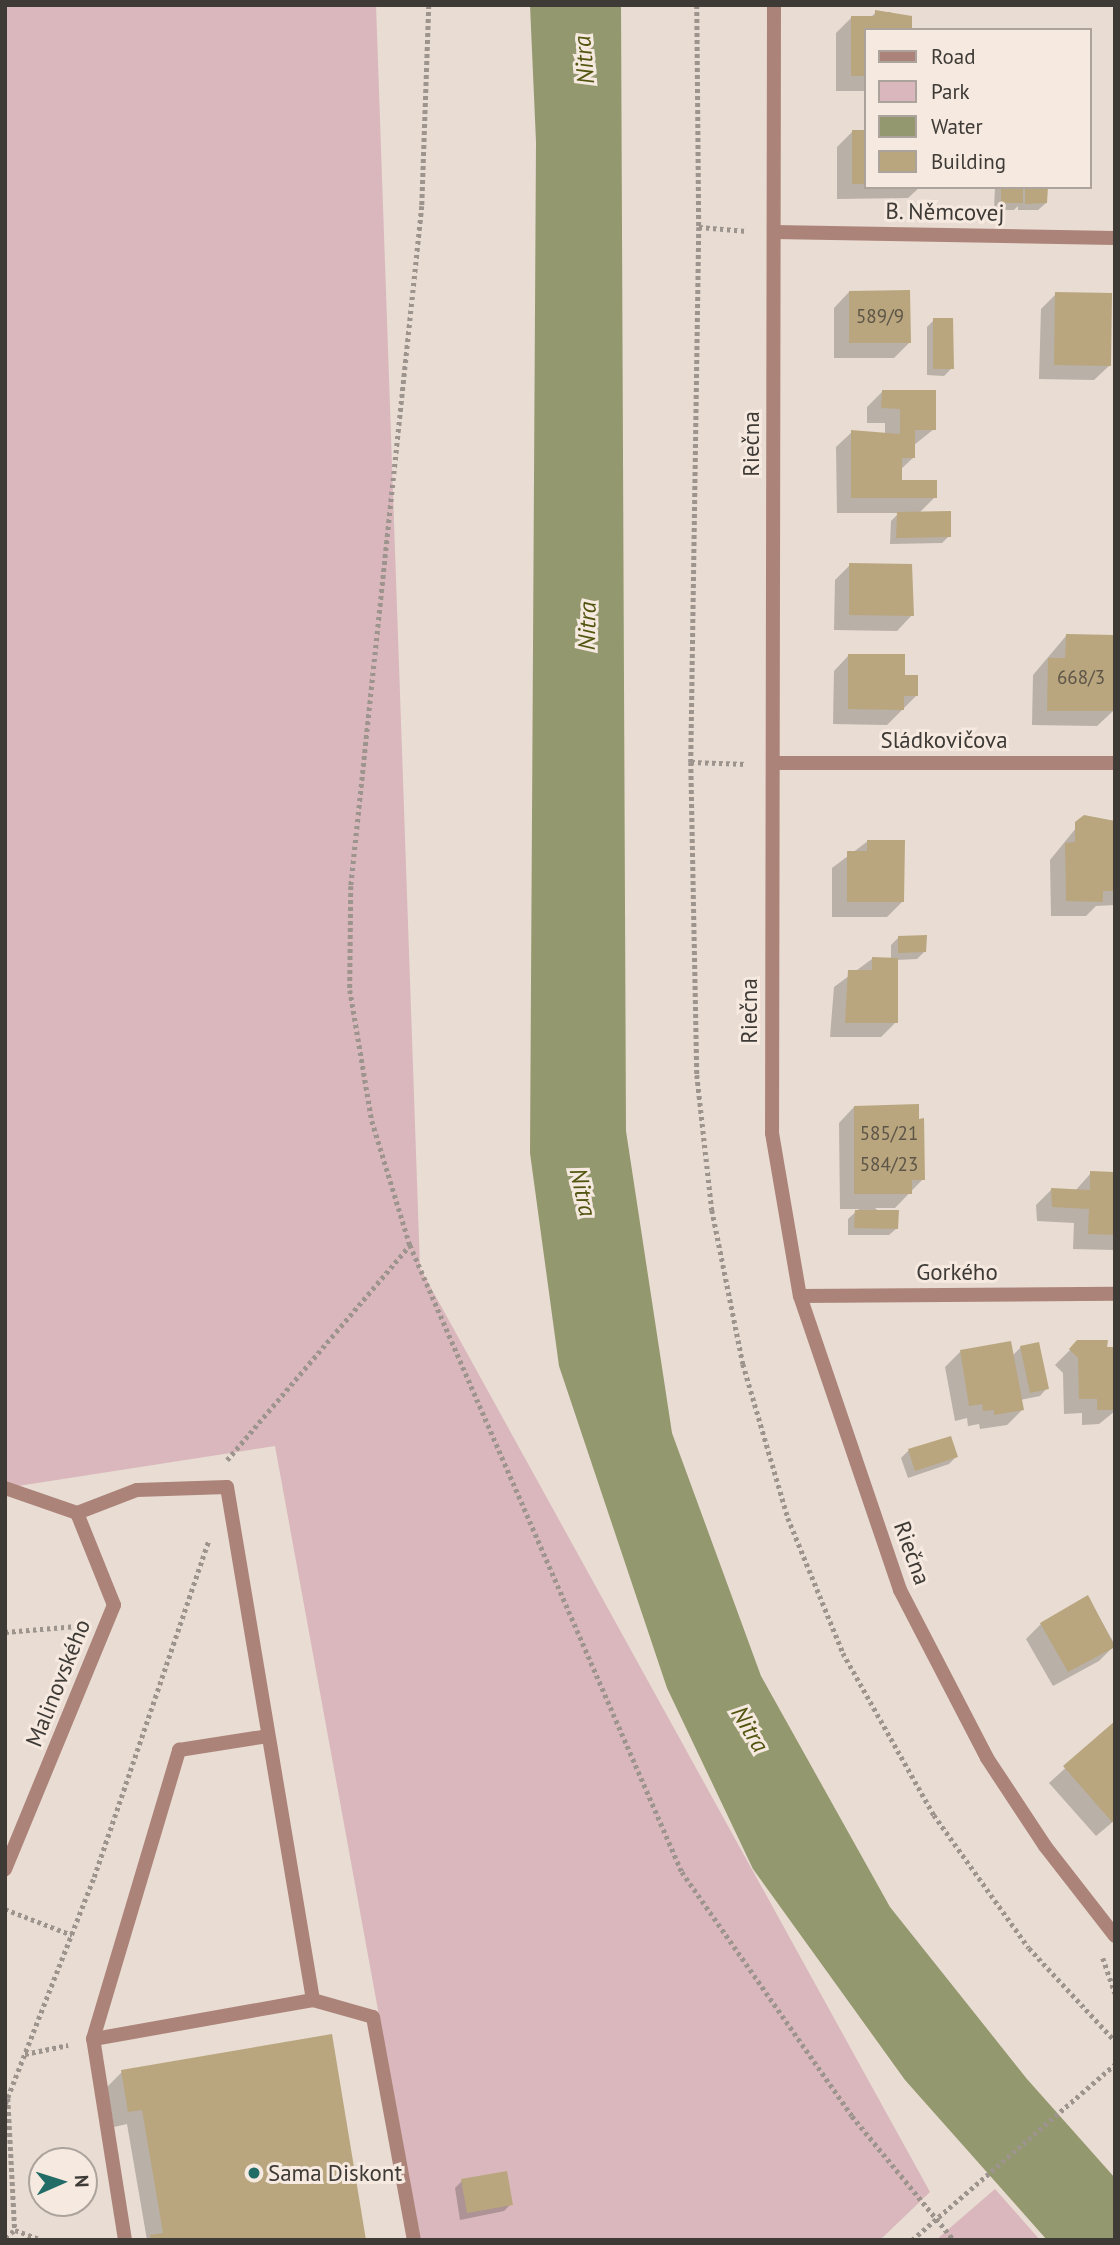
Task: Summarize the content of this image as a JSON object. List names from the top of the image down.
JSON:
{
  "streets": {
    "street": [
      "B. Němcovej",
      "Riečna",
      "Sládkovičova",
      "Gorkého",
      "Malinovského"
    ]
  },
  "crossings": [
    ["B. Němcovej", "Riečna"],
    ["Riečna", "Sládkovičova"],
    ["Riečna", "Gorkého"]
  ],
  "water": ["Nitra"],
  "places": ["Sama Diskont"],
  "house_numbers": [
    "589/9",
    "668/3",
    "585/21",
    "584/23"
  ],
  "legend": [
    "Road",
    "Park",
    "Water",
    "Building"
  ],
  "north": "right"
}
